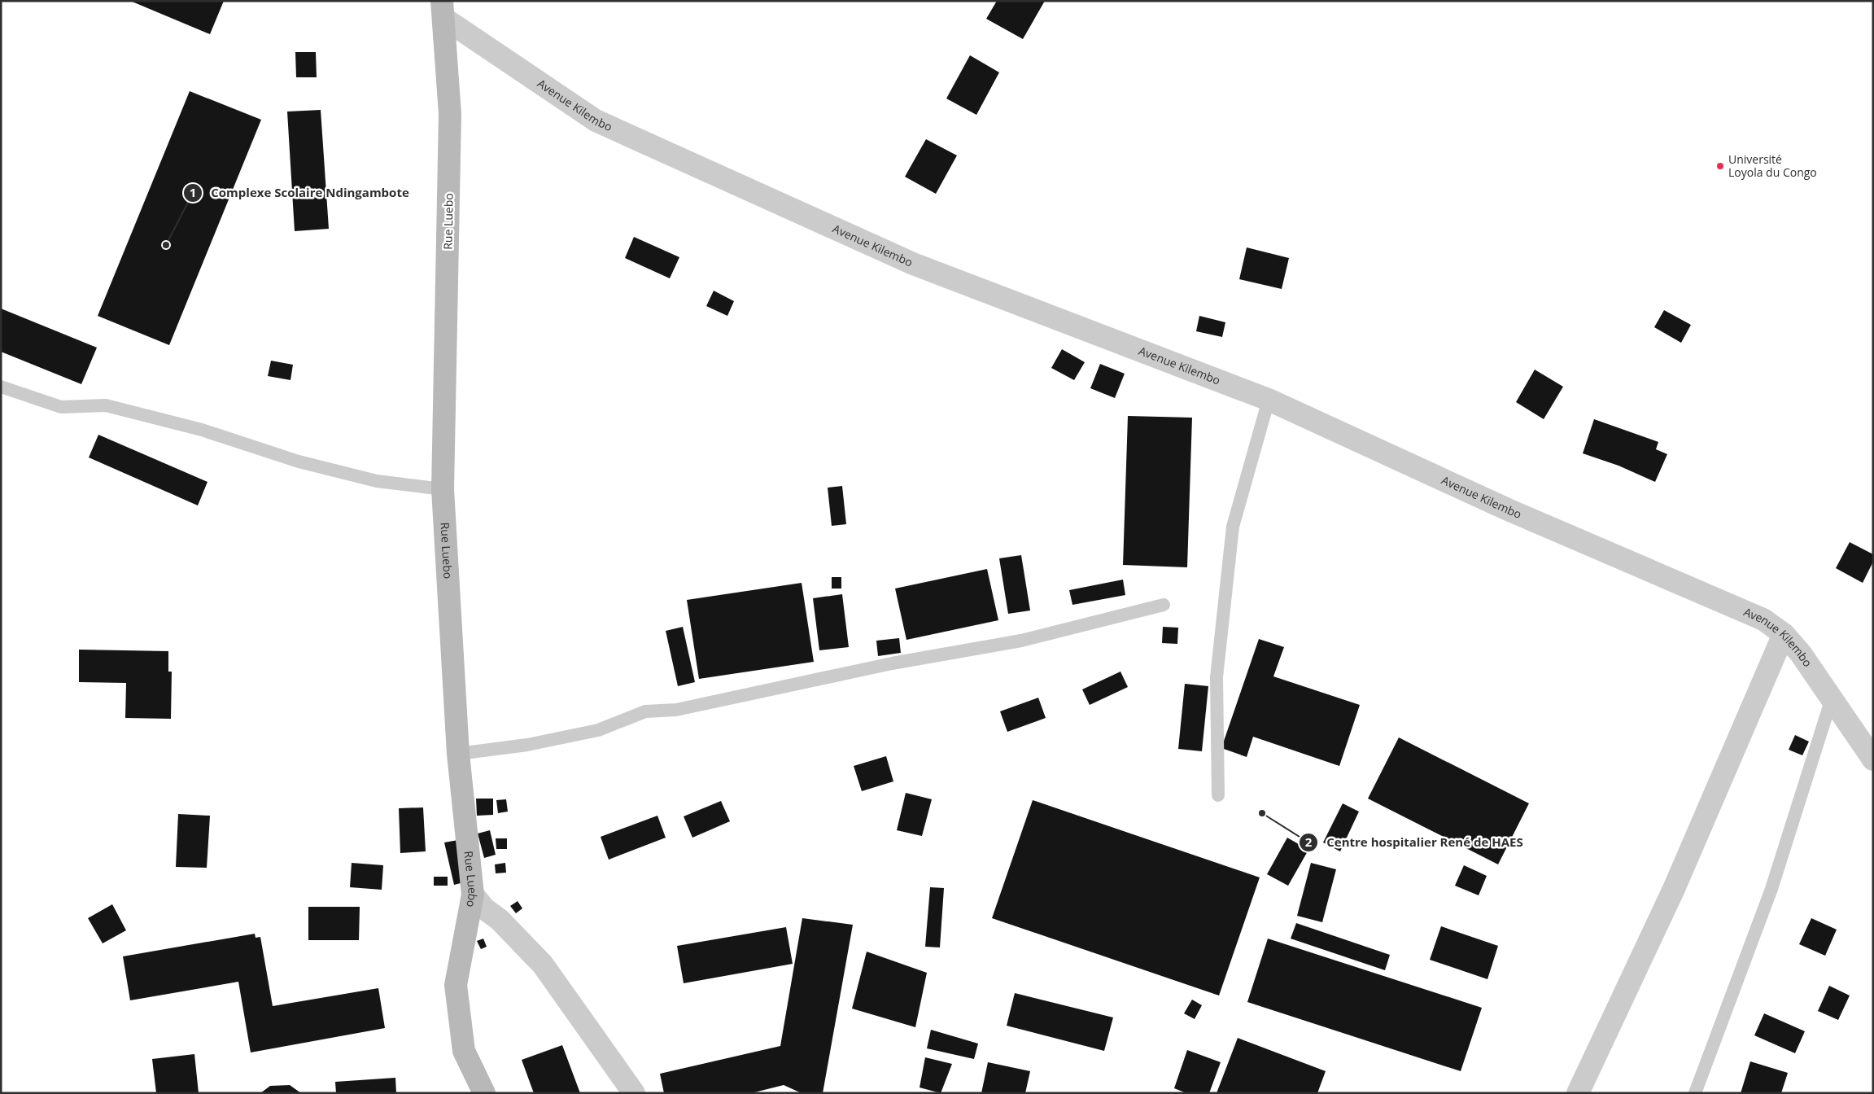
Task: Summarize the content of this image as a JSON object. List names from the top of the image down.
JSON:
{
  "streets": {
    "street": ["Avenue Kilembo", "Rue Luebo"]
  },
  "crossings": [
    ["Avenue Kilembo", "Rue Luebo"]
  ],
  "places": ["Université Loyola du Congo", "Complexe Scolaire Ndingambote", "Centre hospitalier René de HAES"]
}
